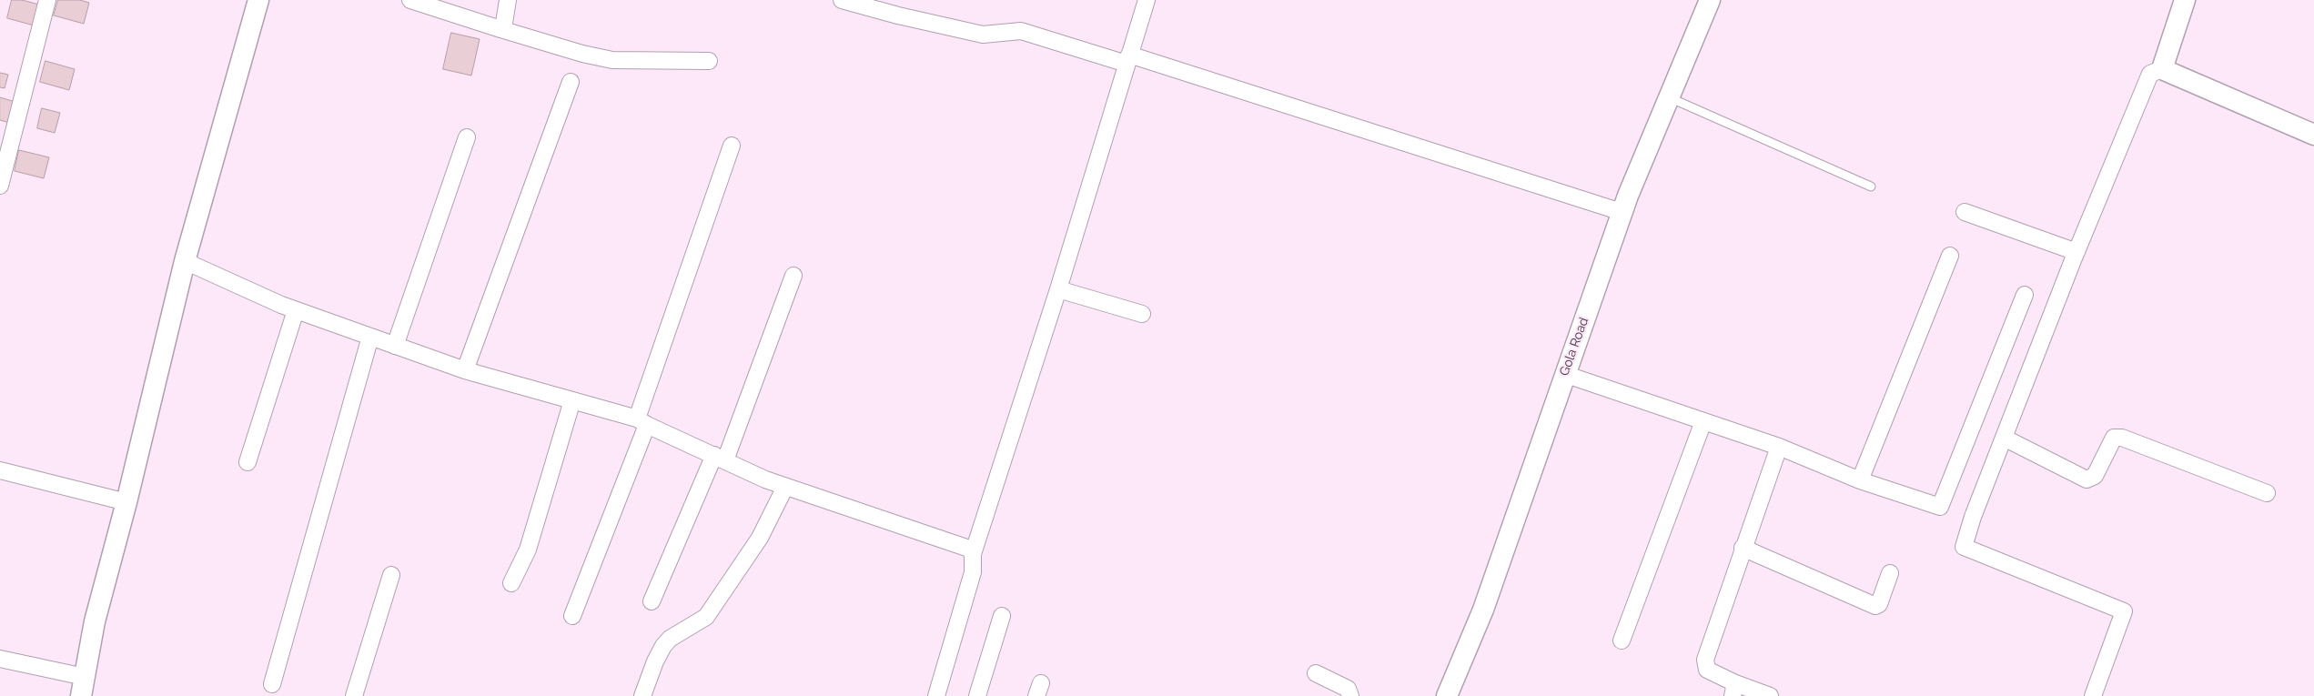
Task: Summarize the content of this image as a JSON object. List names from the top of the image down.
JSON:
{
  "streets": {
    "street": ["Gola Road"]
  }
}
